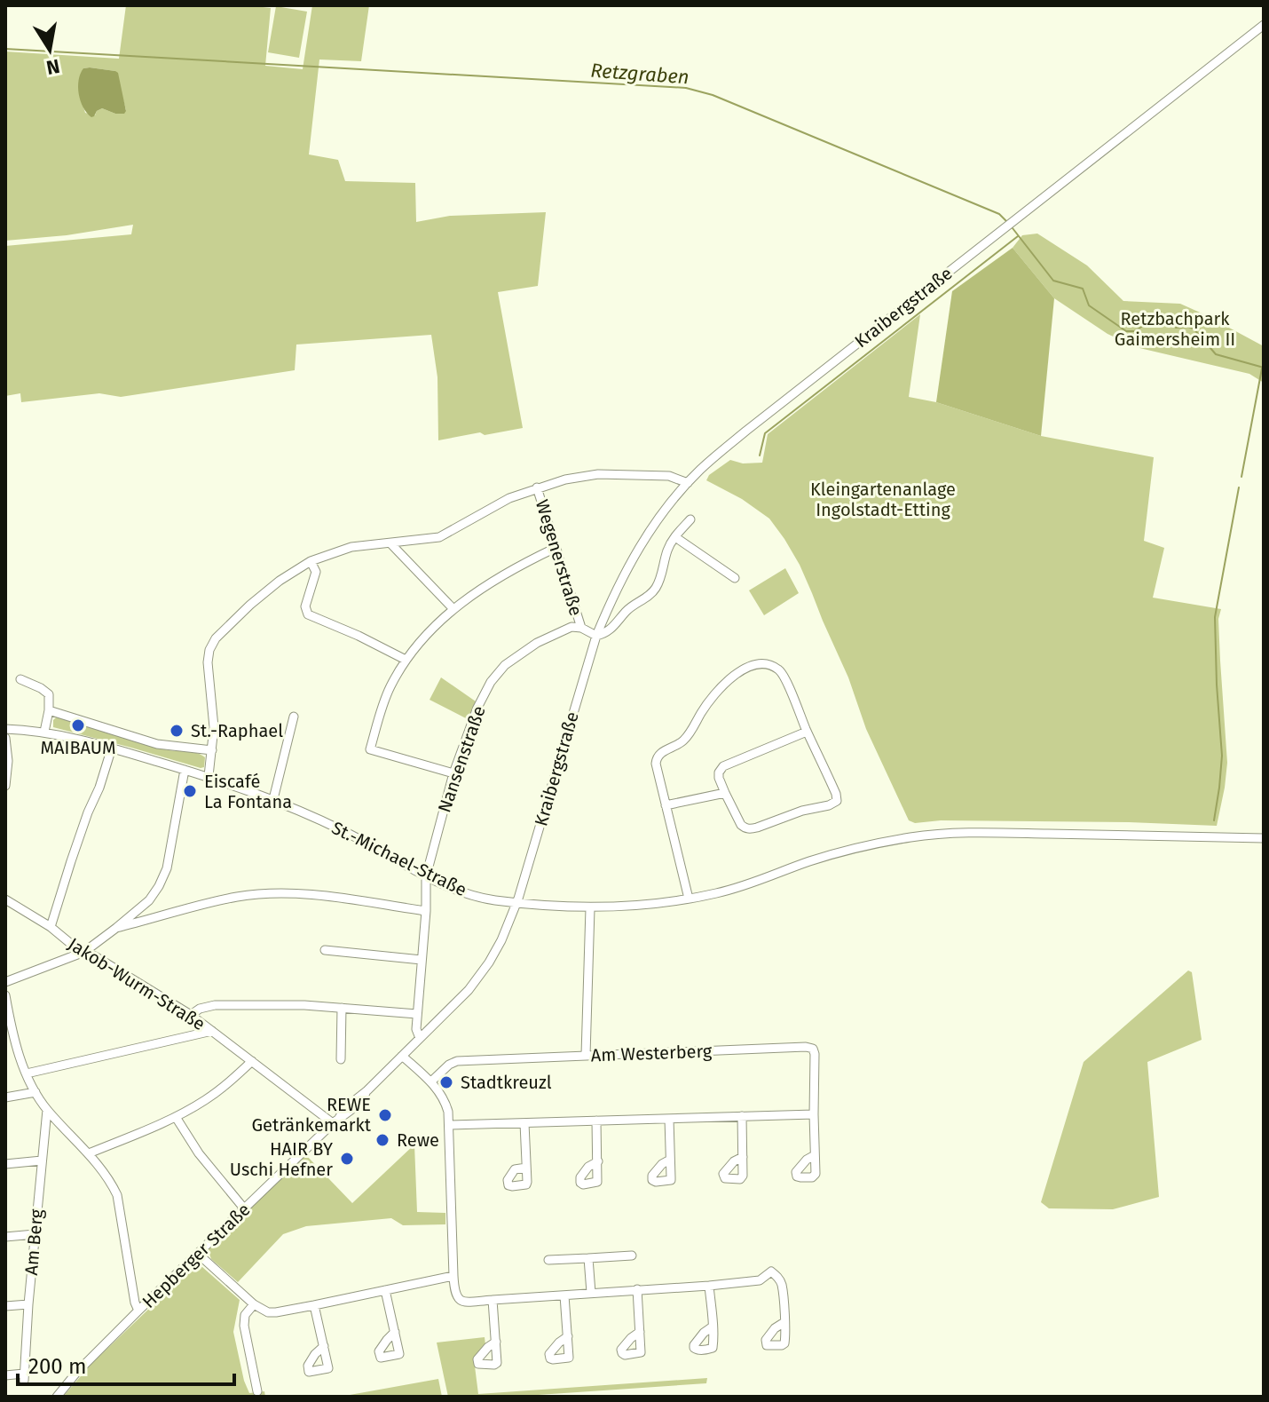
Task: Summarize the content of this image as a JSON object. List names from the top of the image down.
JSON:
{
  "streets": {
    "street": [
      "Kraibergstraße",
      "Wegenerstraße",
      "Nansenstraße",
      "St.-Michael-Straße",
      "Jakob-Wurm-Straße",
      "Am Westerberg",
      "Am Berg",
      "Hepberger Straße"
    ]
  },
  "crossings": [
    ["Kraibergstraße", "St.-Michael-Straße"],
    ["Kraibergstraße", "Hepberger Straße"],
    ["Wegenerstraße", "Nansenstraße"],
    ["Nansenstraße", "St.-Michael-Straße"],
    ["Nansenstraße", "Hepberger Straße"],
    ["St.-Michael-Straße", "Hepberger Straße"],
    ["Jakob-Wurm-Straße", "Hepberger Straße"]
  ],
  "water": ["Retzgraben"],
  "parks": ["Retzbachpark Gaimersheim II", "Kleingartenanlage Ingolstadt-Etting"],
  "places": [
    "MAIBAUM",
    "St.-Raphael",
    "Eiscafé La Fontana",
    "Stadtkreuzl",
    "REWE Getränkemarkt",
    "Rewe",
    "HAIR BY Uschi Hefner"
  ],
  "scale_bar": "200 m",
  "north": "bottom"
}
